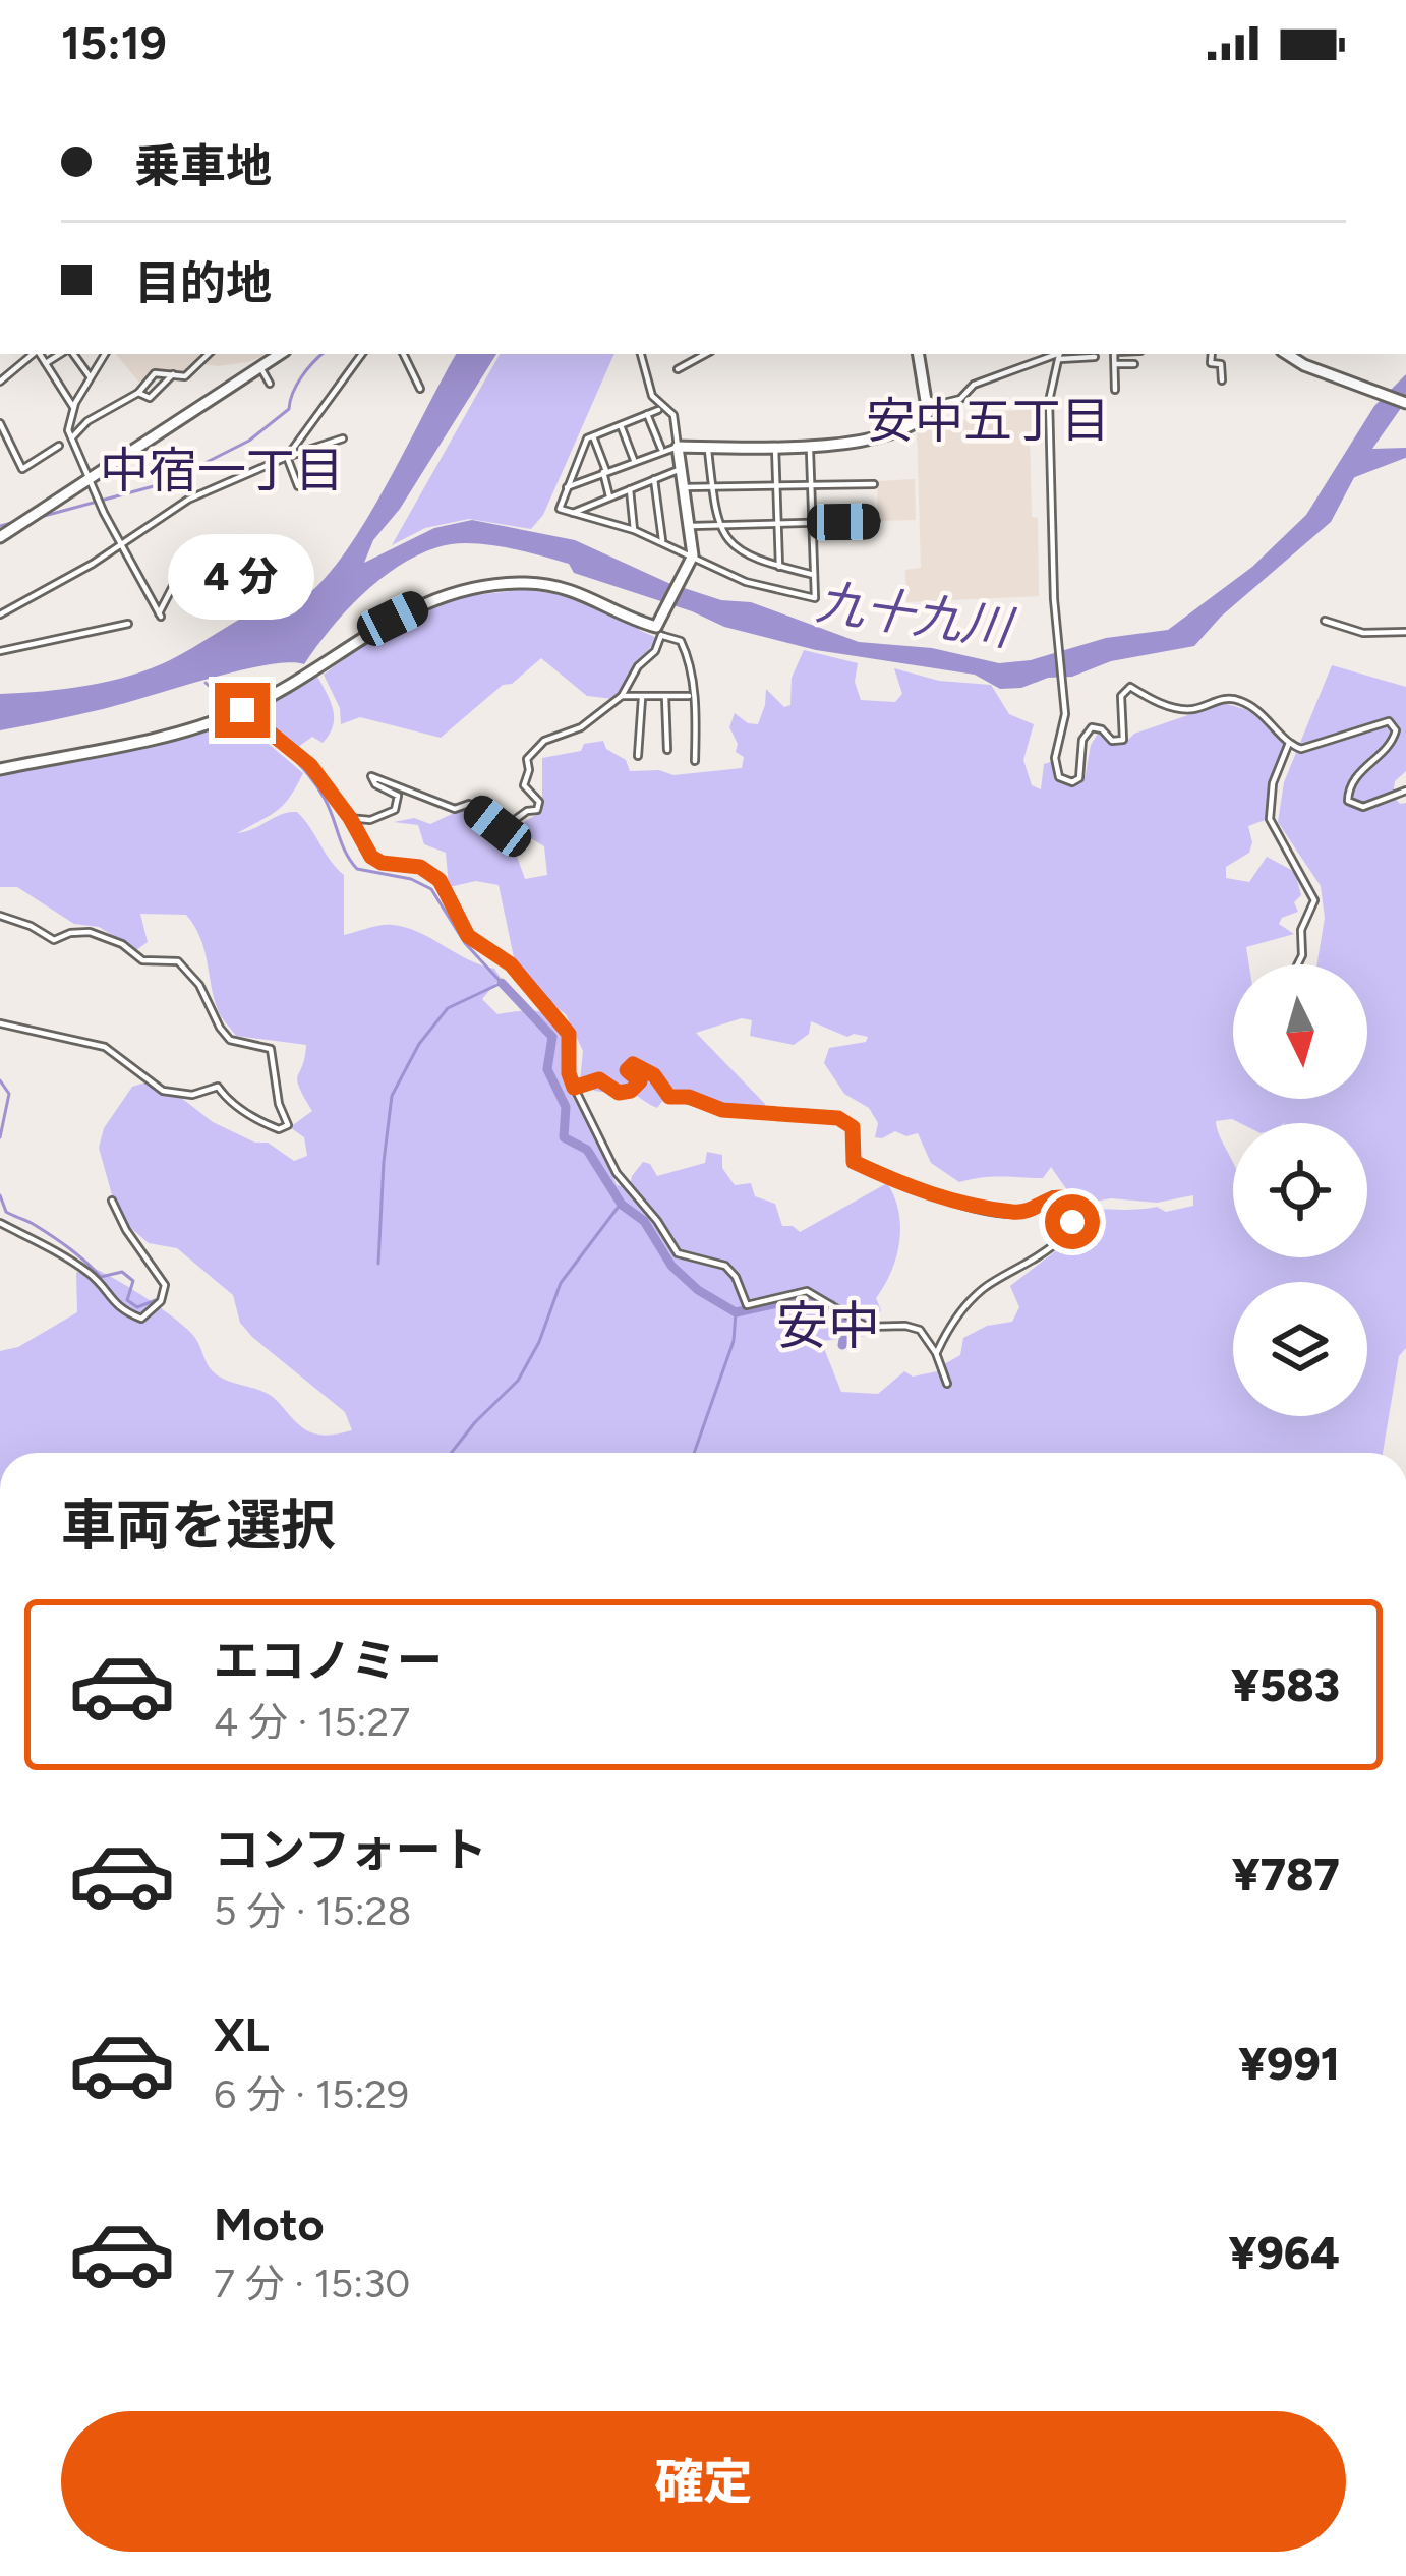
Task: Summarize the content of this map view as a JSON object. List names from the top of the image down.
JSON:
{
  "districts": ["安中五丁目", "中宿一丁目", "安中"],
  "water": ["九十九川"],
  "north": "bottom",
  "page": {
    "status": "15:19",
    "banner": ["乗車地", "目的地"],
    "bubble": "4 分",
    "heading": "車両を選択",
    "list": [
      {
        "name": "エコノミー",
        "note": "4 分 · 15:27",
        "value": "¥583"
      },
      {
        "name": "コンフォート",
        "note": "5 分 · 15:28",
        "value": "¥787"
      },
      {
        "name": "XL",
        "note": "6 分 · 15:29",
        "value": "¥991"
      },
      {
        "name": "Moto",
        "note": "7 分 · 15:30",
        "value": "¥964"
      }
    ],
    "buttons": "確定"
  }
}
